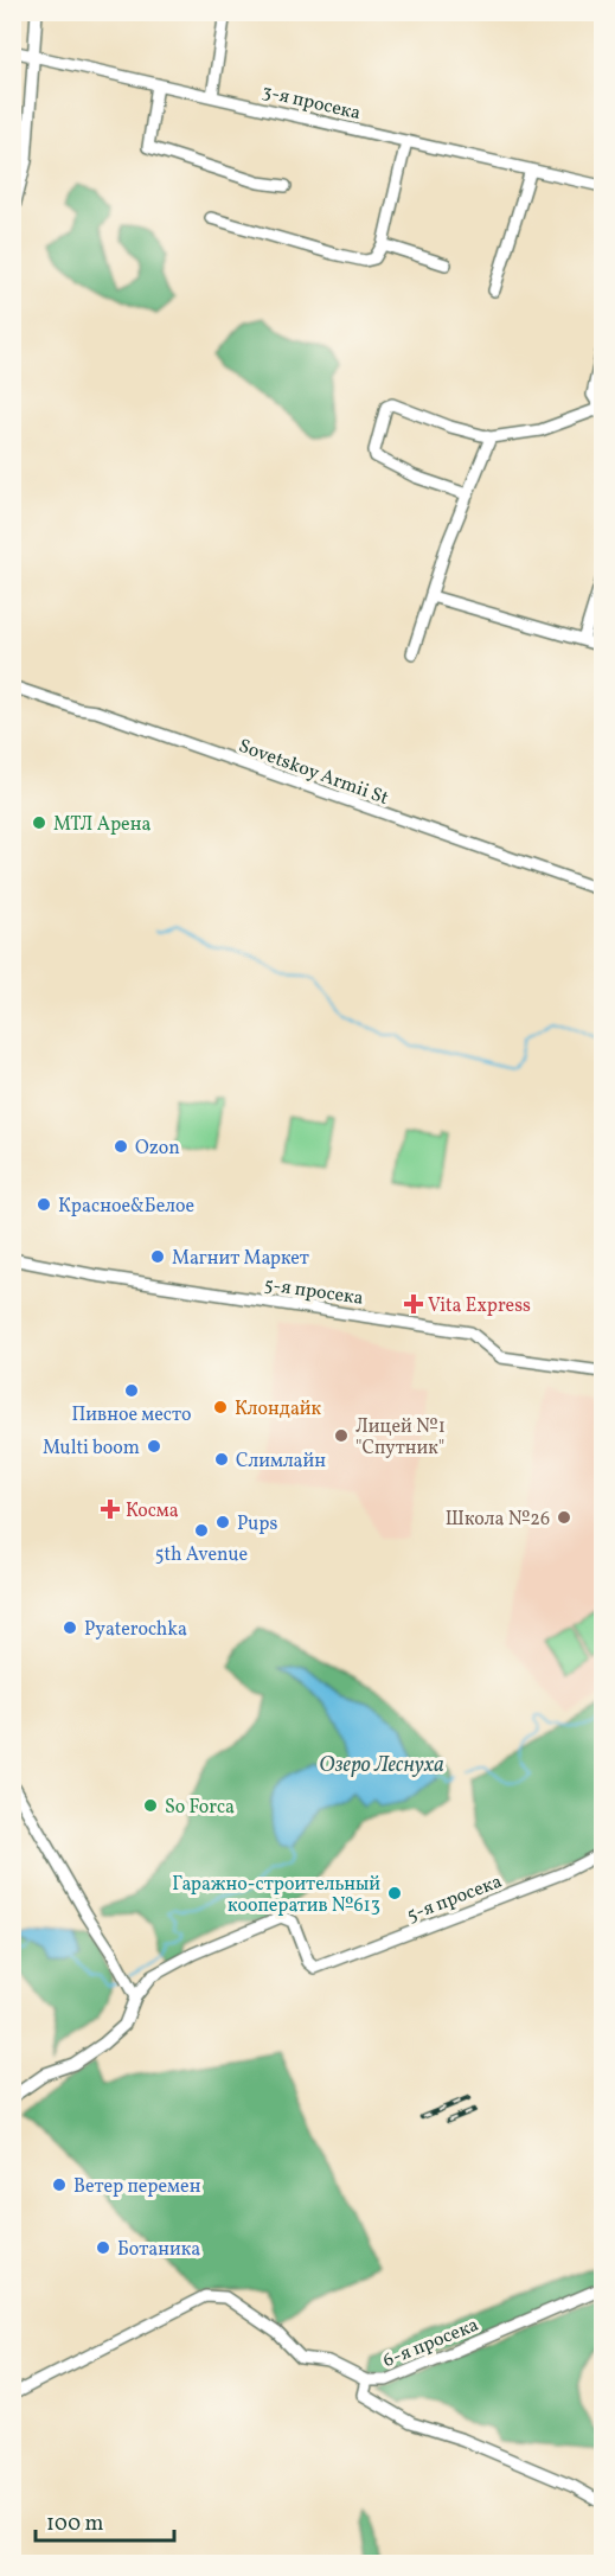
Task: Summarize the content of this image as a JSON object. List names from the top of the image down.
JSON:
{
  "streets": {
    "street": [
      "3-я просека",
      "Sovetskoy Armii St",
      "5-я просека",
      "6-я просека"
    ]
  },
  "water": ["Озеро Леснуха"],
  "places": {
    "other": [
      "МТЛ Арена",
      "Ozon",
      "Красное&Белое",
      "Магнит Маркет",
      "Пивное место",
      "Клондайк",
      "Лицей №1 \"Спутник\"",
      "Multi boom",
      "Слимлайн",
      "Школа №26",
      "Pups",
      "5th Avenue",
      "Pyaterochka",
      "So Forca",
      "Гаражно-строительный кооператив №613",
      "Ветер перемен",
      "Ботаника"
    ],
    "health": ["Vita Express", "Косма"]
  },
  "scale_bar": "100 m"
}
